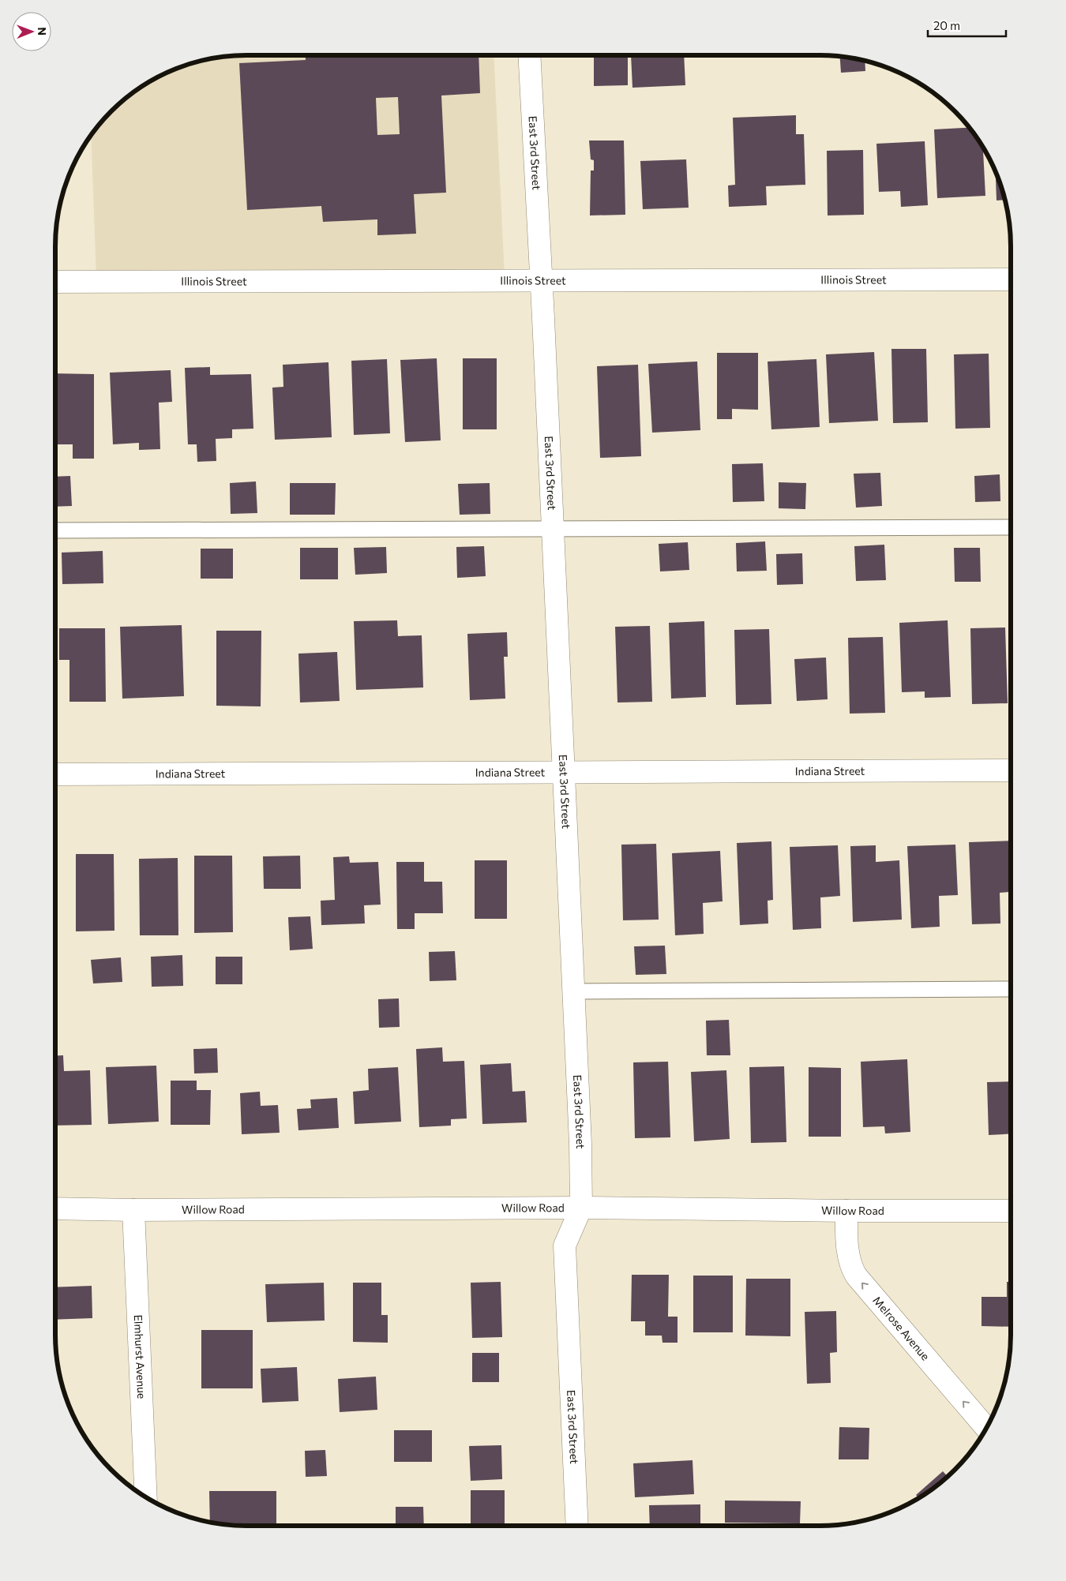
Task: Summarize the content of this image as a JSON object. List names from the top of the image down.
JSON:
{
  "streets": {
    "street": [
      "East 3rd Street",
      "Illinois Street",
      "Indiana Street",
      "Willow Road",
      "Melrose Avenue",
      "Elmhurst Avenue"
    ]
  },
  "crossings": [
    ["East 3rd Street", "Illinois Street"],
    ["East 3rd Street", "Indiana Street"],
    ["East 3rd Street", "Willow Road"],
    ["Willow Road", "Melrose Avenue"],
    ["Willow Road", "Elmhurst Avenue"]
  ],
  "one_way": ["Melrose Avenue"],
  "scale_bar": "20 m",
  "north": "right"
}
